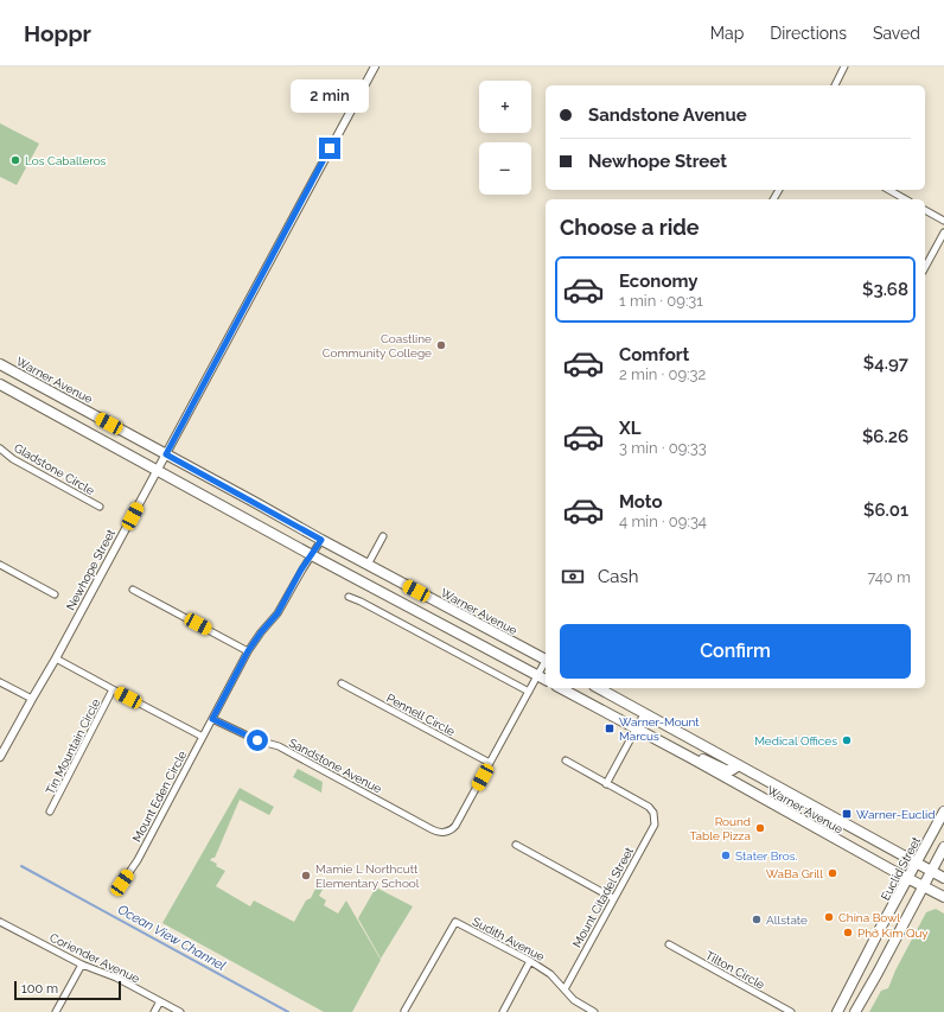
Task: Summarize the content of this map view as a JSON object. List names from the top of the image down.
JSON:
{
  "streets": {
    "main road": ["Warner Avenue", "Euclid Street"],
    "street": [
      "Gladstone Circle",
      "Newhope Street",
      "Pennell Circle",
      "Tin Mountain Circle",
      "Sandstone Avenue",
      "Mount Eden Circle",
      "Mount Citadel Street",
      "Sudith Avenue",
      "Coriender Avenue",
      "Tilton Circle"
    ]
  },
  "crossings": [
    ["Warner Avenue", "Newhope Street"],
    ["Warner Avenue", "Mount Eden Circle"],
    ["Warner Avenue", "Euclid Street"],
    ["Pennell Circle", "Sandstone Avenue"],
    ["Sandstone Avenue", "Mount Eden Circle"],
    ["Mount Citadel Street", "Sudith Avenue"]
  ],
  "water": ["Ocean View Channel"],
  "places": {
    "other": [
      "Los Caballeros",
      "Coastline Community College",
      "Medical Offices",
      "Round Table Pizza",
      "Stater Bros.",
      "WaBa Grill",
      "Mamie L Northcutt Elementary School",
      "China Bowl",
      "Allstate",
      "Phở Kim Quy"
    ],
    "transit": ["Warner-Mount Marcus", "Warner-Euclid"]
  },
  "scale_bar": "100 m",
  "page": {
    "header": "Hoppr",
    "nav": ["Map", "Directions", "Saved"],
    "bubble": "2 min",
    "map_buttons": ["+", "−"],
    "banner": ["Sandstone Avenue", "Newhope Street"],
    "heading": "Choose a ride",
    "list": [
      {
        "name": "Economy",
        "note": "1 min · 09:31",
        "value": "$3.68"
      },
      {
        "name": "Comfort",
        "note": "2 min · 09:32",
        "value": "$4.97"
      },
      {
        "name": "XL",
        "note": "3 min · 09:33",
        "value": "$6.26"
      },
      {
        "name": "Moto",
        "note": "4 min · 09:34",
        "value": "$6.01"
      }
    ],
    "pay": ["Cash", "740 m"],
    "buttons": "Confirm",
    "scale": "100 m"
  }
}
